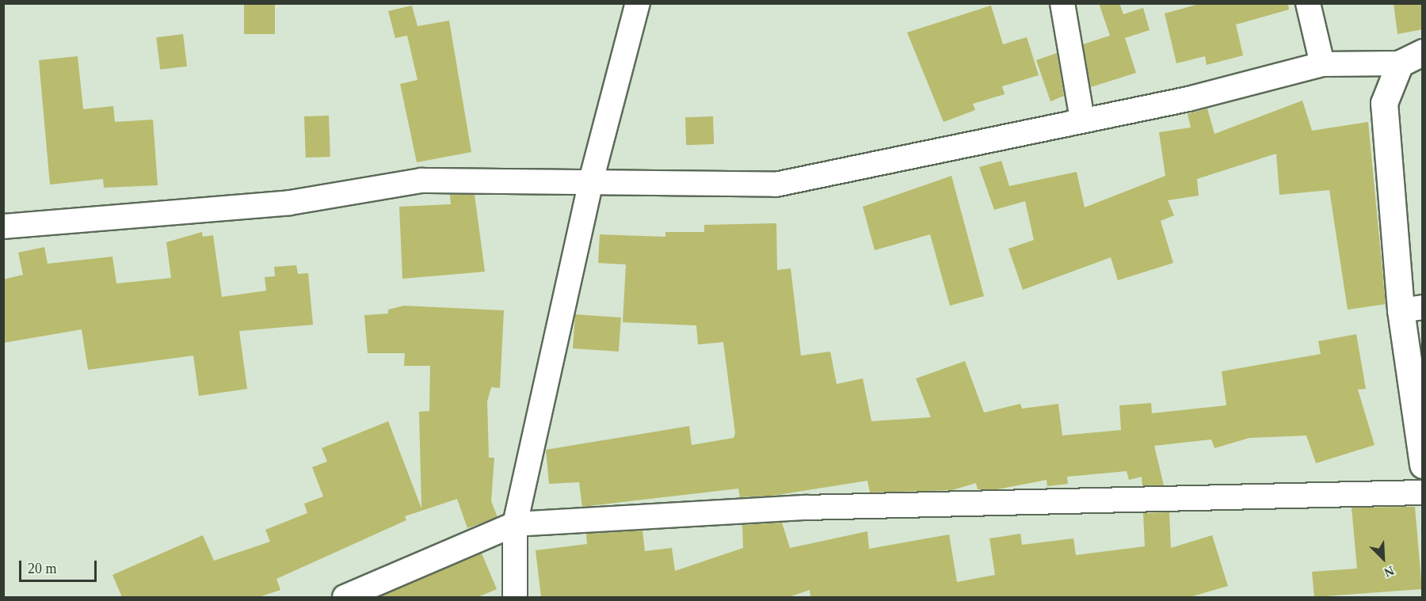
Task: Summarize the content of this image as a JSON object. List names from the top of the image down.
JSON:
{
  "scale_bar": "20 m",
  "north": "bottom right"
}
